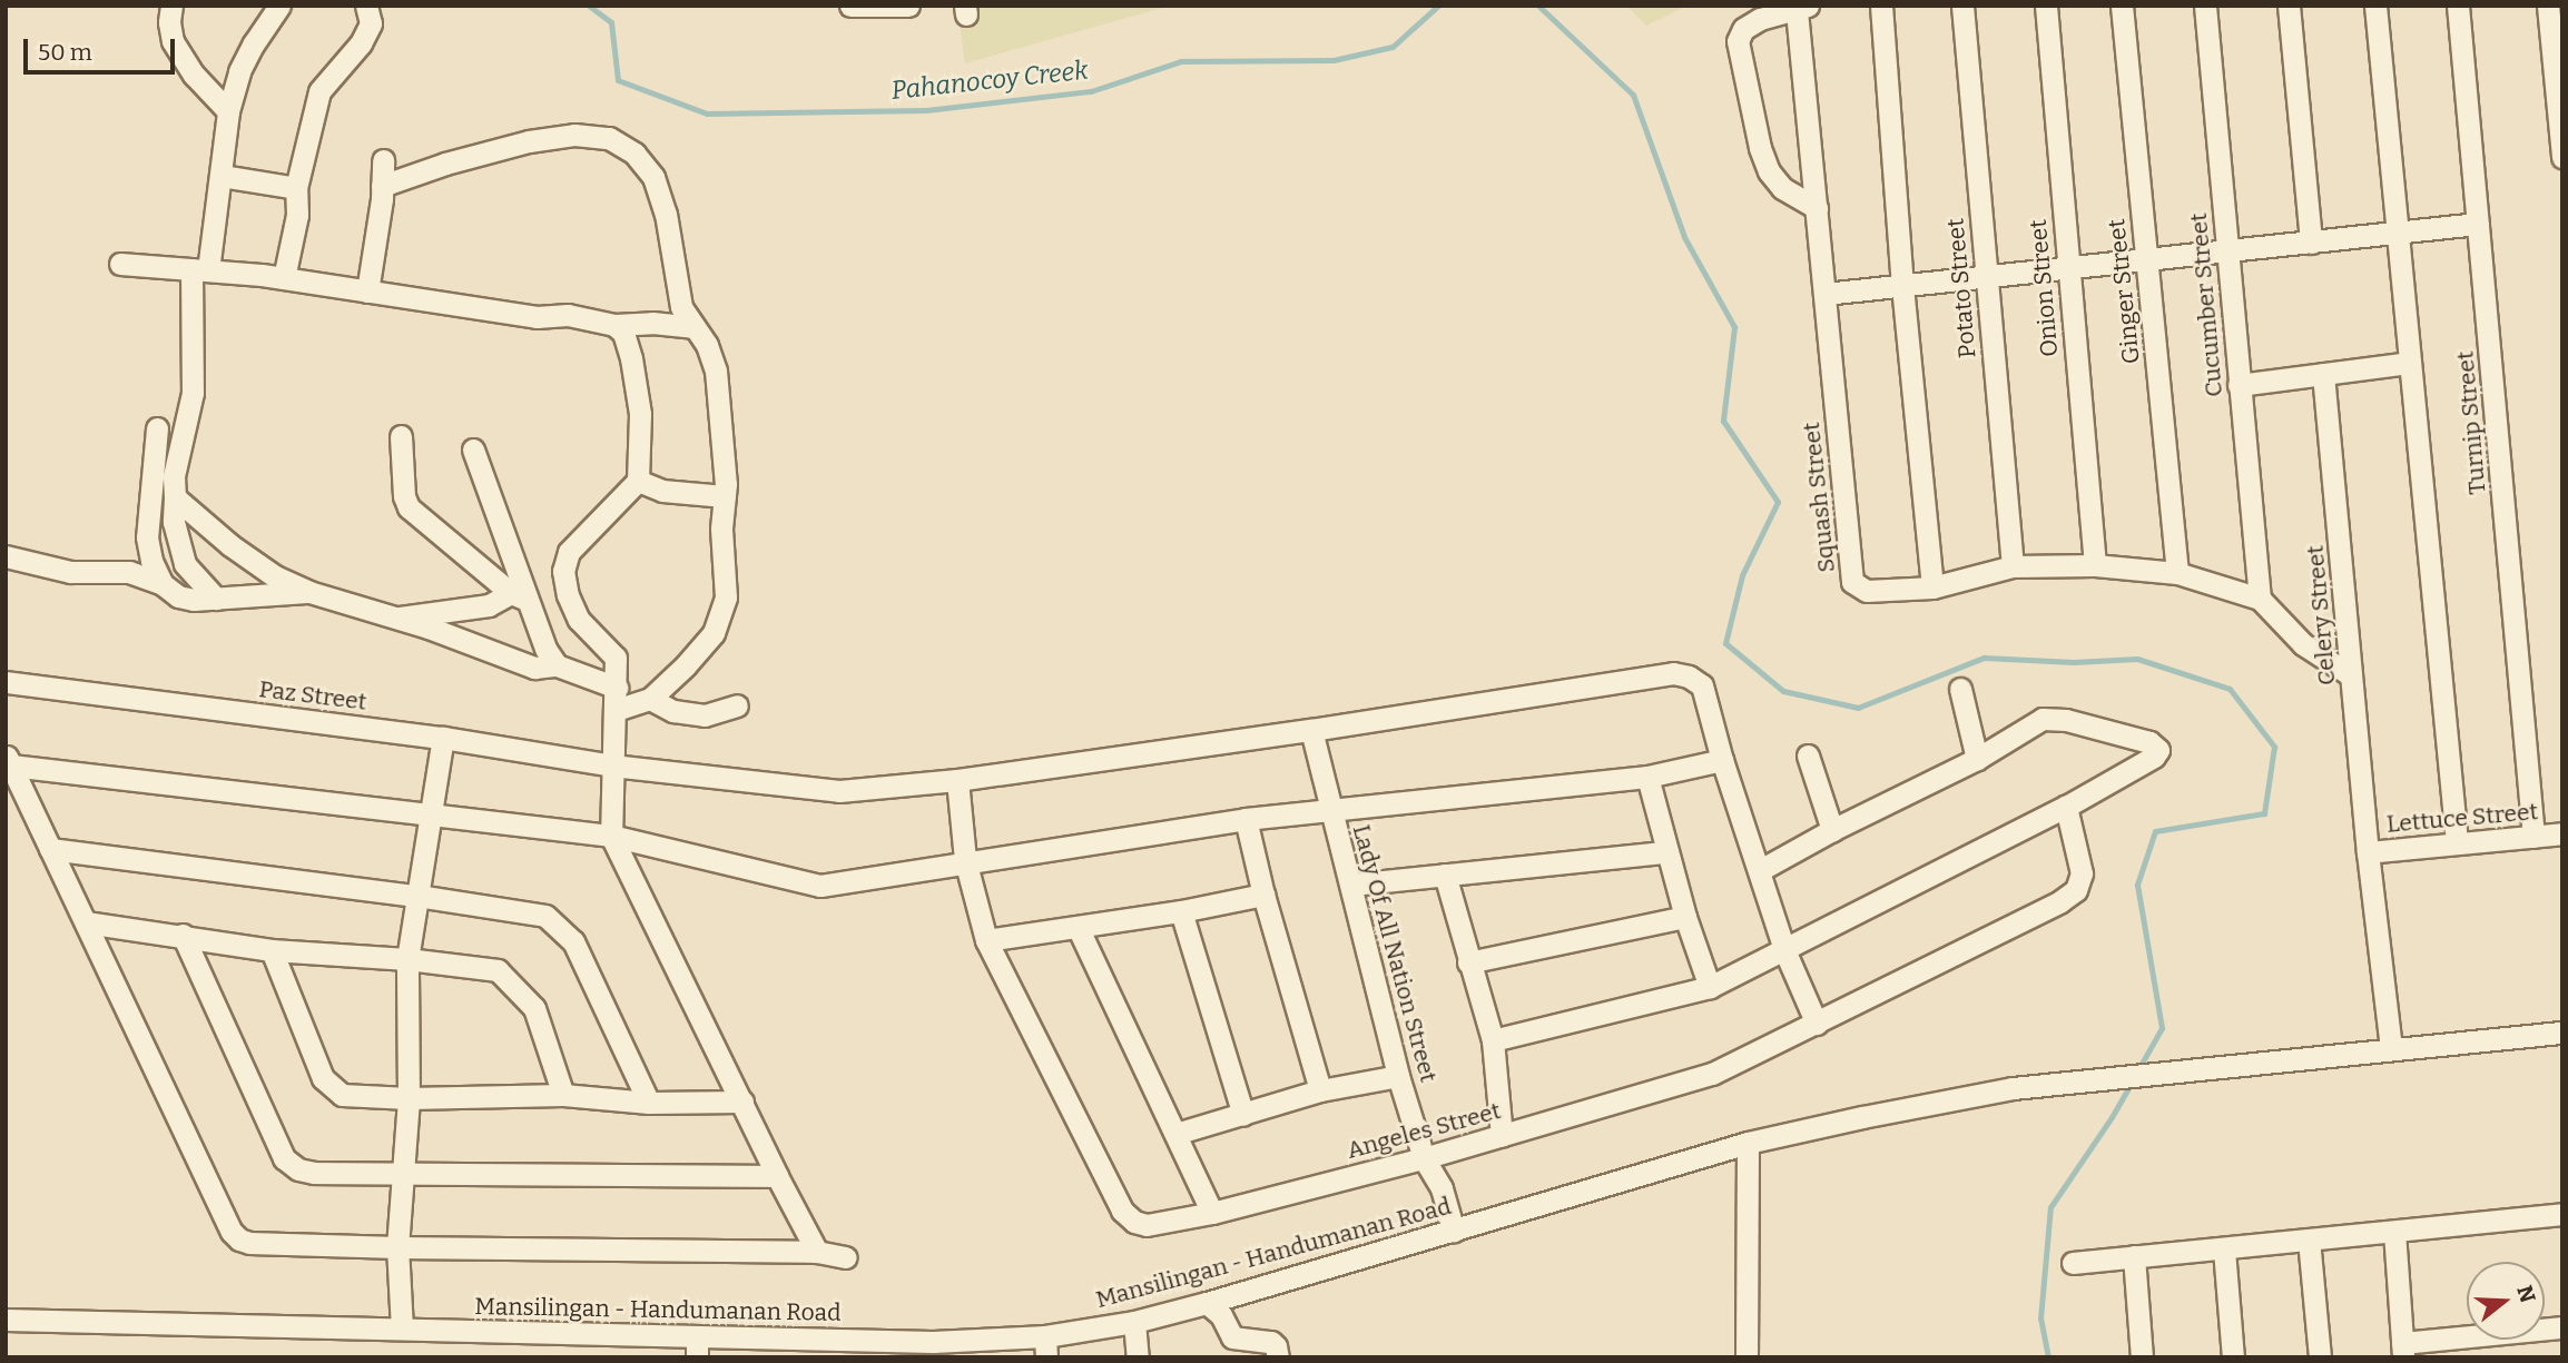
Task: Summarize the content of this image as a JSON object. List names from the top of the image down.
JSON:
{
  "streets": {
    "street": [
      "Potato Street",
      "Onion Street",
      "Ginger Street",
      "Cucumber Street",
      "Turnip Street",
      "Squash Street",
      "Celery Street",
      "Paz Street",
      "Lettuce Street",
      "Lady Of All Nation Street",
      "Angeles Street",
      "Mansilingan - Handumanan Road"
    ]
  },
  "crossings": [
    ["Potato Street", "Squash Street"],
    ["Onion Street", "Squash Street"],
    ["Ginger Street", "Squash Street"],
    ["Cucumber Street", "Squash Street"],
    ["Turnip Street", "Lettuce Street"],
    ["Squash Street", "Celery Street"],
    ["Celery Street", "Lettuce Street"],
    ["Celery Street", "Mansilingan - Handumanan Road"],
    ["Paz Street", "Lady Of All Nation Street"],
    ["Paz Street", "Angeles Street"],
    ["Lady Of All Nation Street", "Angeles Street"],
    ["Lady Of All Nation Street", "Mansilingan - Handumanan Road"]
  ],
  "water": ["Pahanocoy Creek"],
  "scale_bar": "50 m",
  "north": "right"
}
